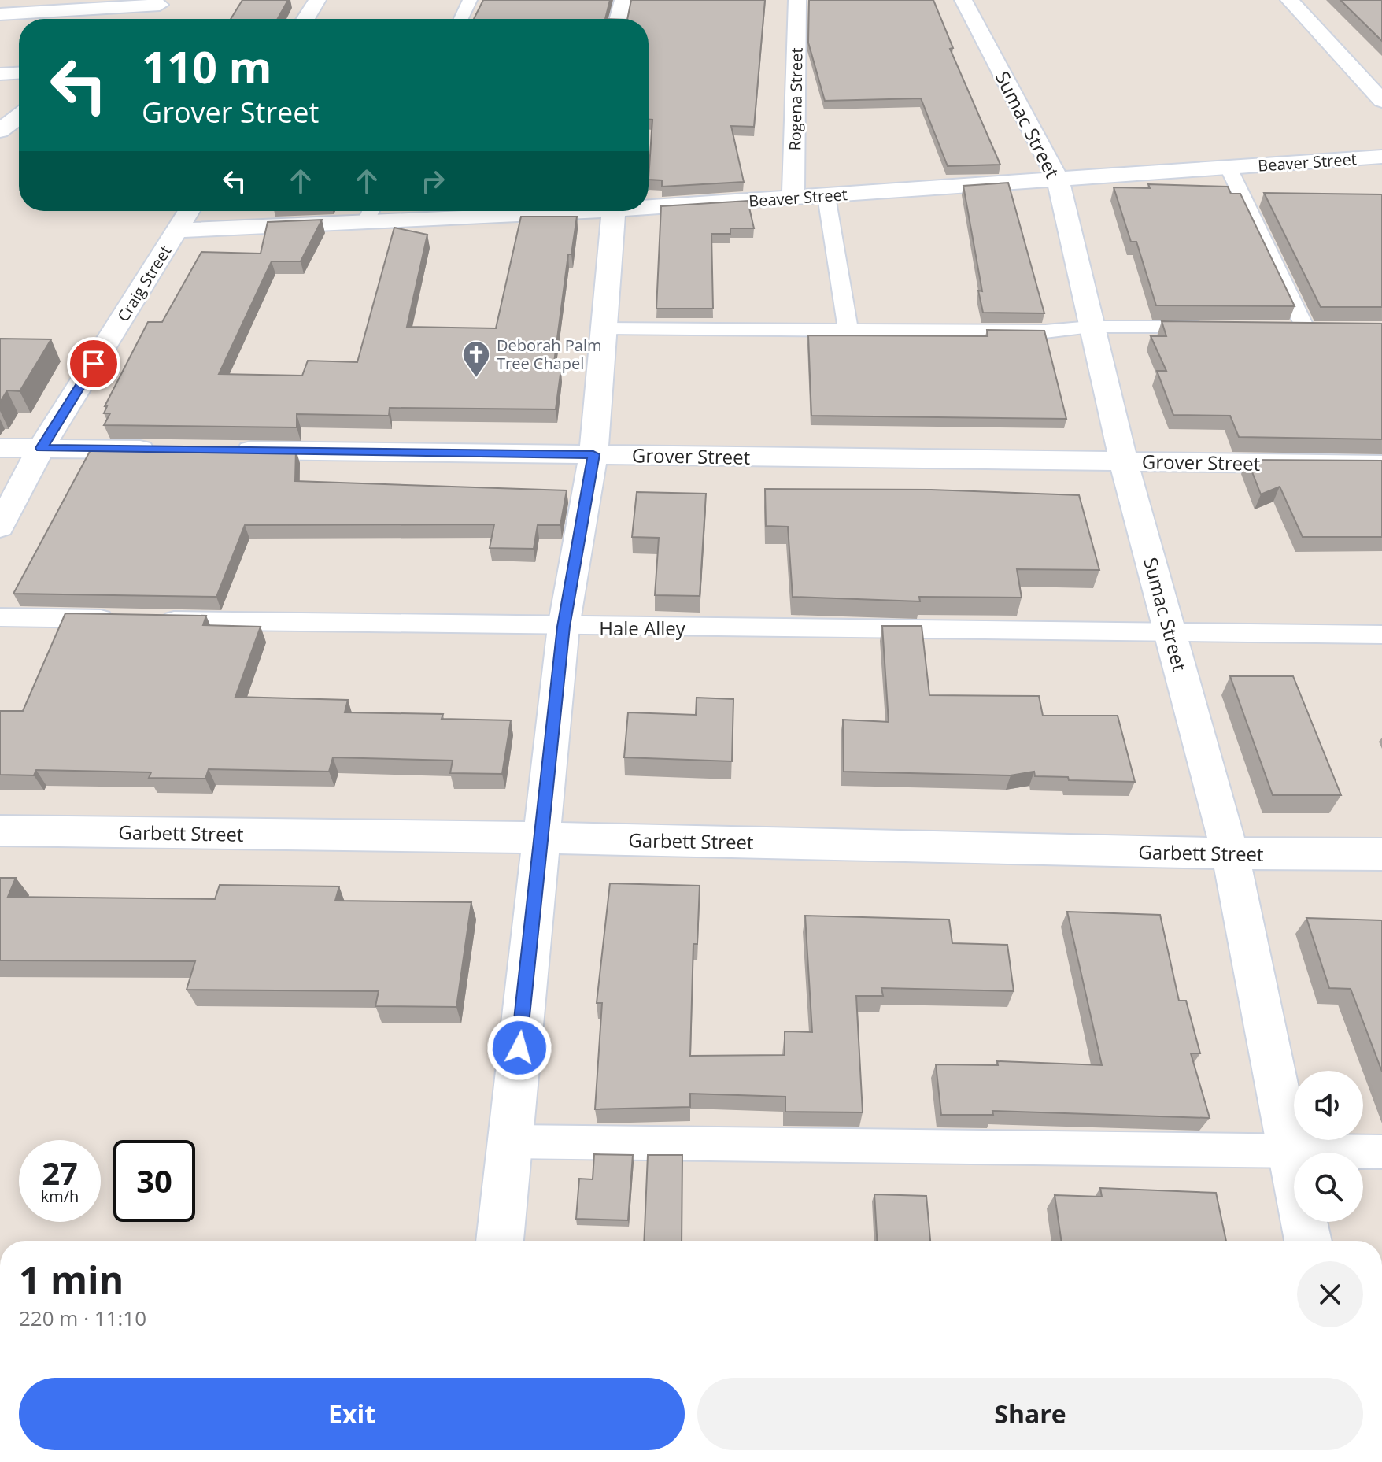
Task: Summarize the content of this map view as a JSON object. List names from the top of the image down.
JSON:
{
  "streets": {
    "street": [
      "Rogena Street",
      "Sumac Street",
      "Beaver Street",
      "Craig Street",
      "Grover Street",
      "Garbett Street"
    ],
    "lane": ["Hale Alley"]
  },
  "crossings": [
    ["Rogena Street", "Beaver Street"],
    ["Sumac Street", "Beaver Street"],
    ["Sumac Street", "Grover Street"],
    ["Sumac Street", "Hale Alley"],
    ["Sumac Street", "Garbett Street"],
    ["Beaver Street", "Craig Street"]
  ],
  "places": {
    "church": ["Deborah Palm Tree Chapel"]
  },
  "page": {
    "turn": ["110 m", "Grover Street"],
    "speed": "27 km/h",
    "limit": "30",
    "heading": ["1 min", "220 m · 11:10"],
    "buttons": ["Exit", "Share"]
  }
}
